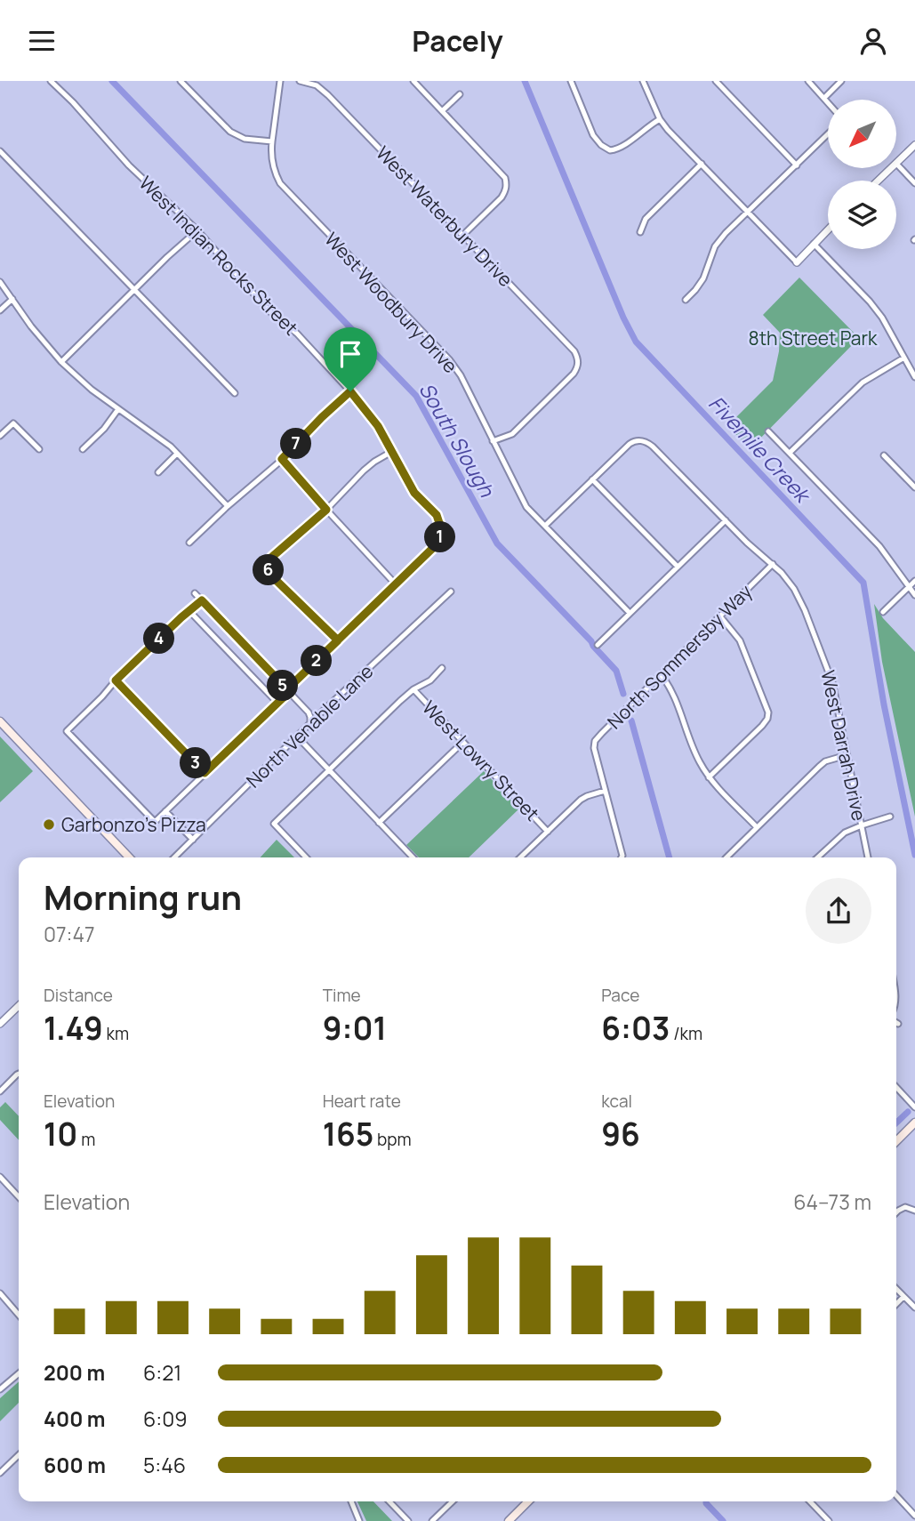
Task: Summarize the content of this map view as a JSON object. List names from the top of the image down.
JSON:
{
  "streets": {
    "street": [
      "West Waterbury Drive",
      "West Indian Rocks Street",
      "West Woodbury Drive",
      "North Sommersby Way",
      "North Venable Lane",
      "West Darrah Drive",
      "West Lowry Street"
    ]
  },
  "crossings": [
    ["West Waterbury Drive", "West Woodbury Drive"],
    ["North Sommersby Way", "West Darrah Drive"]
  ],
  "water": ["South Slough", "Fivemile Creek"],
  "parks": ["8th Street Park"],
  "places": ["Garbonzo's Pizza"],
  "north": "bottom left",
  "page": {
    "header": "Pacely",
    "pins": [
      "7",
      "1",
      "6",
      "4",
      "2",
      "5",
      "3"
    ],
    "heading": ["Morning run", "07:47"],
    "stats": [
      ["Distance", "1.49 km"],
      ["Time", "9:01"],
      ["Pace", "6:03 /km"],
      ["Elevation", "10 m"],
      ["Heart rate", "165 bpm"],
      ["kcal", "96"]
    ],
    "chart": ["Elevation", "64–73 m"],
    "list": [
      {
        "name": "200 m",
        "note": "6:21"
      },
      {
        "name": "400 m",
        "note": "6:09"
      },
      {
        "name": "600 m",
        "note": "5:46"
      }
    ]
  }
}
